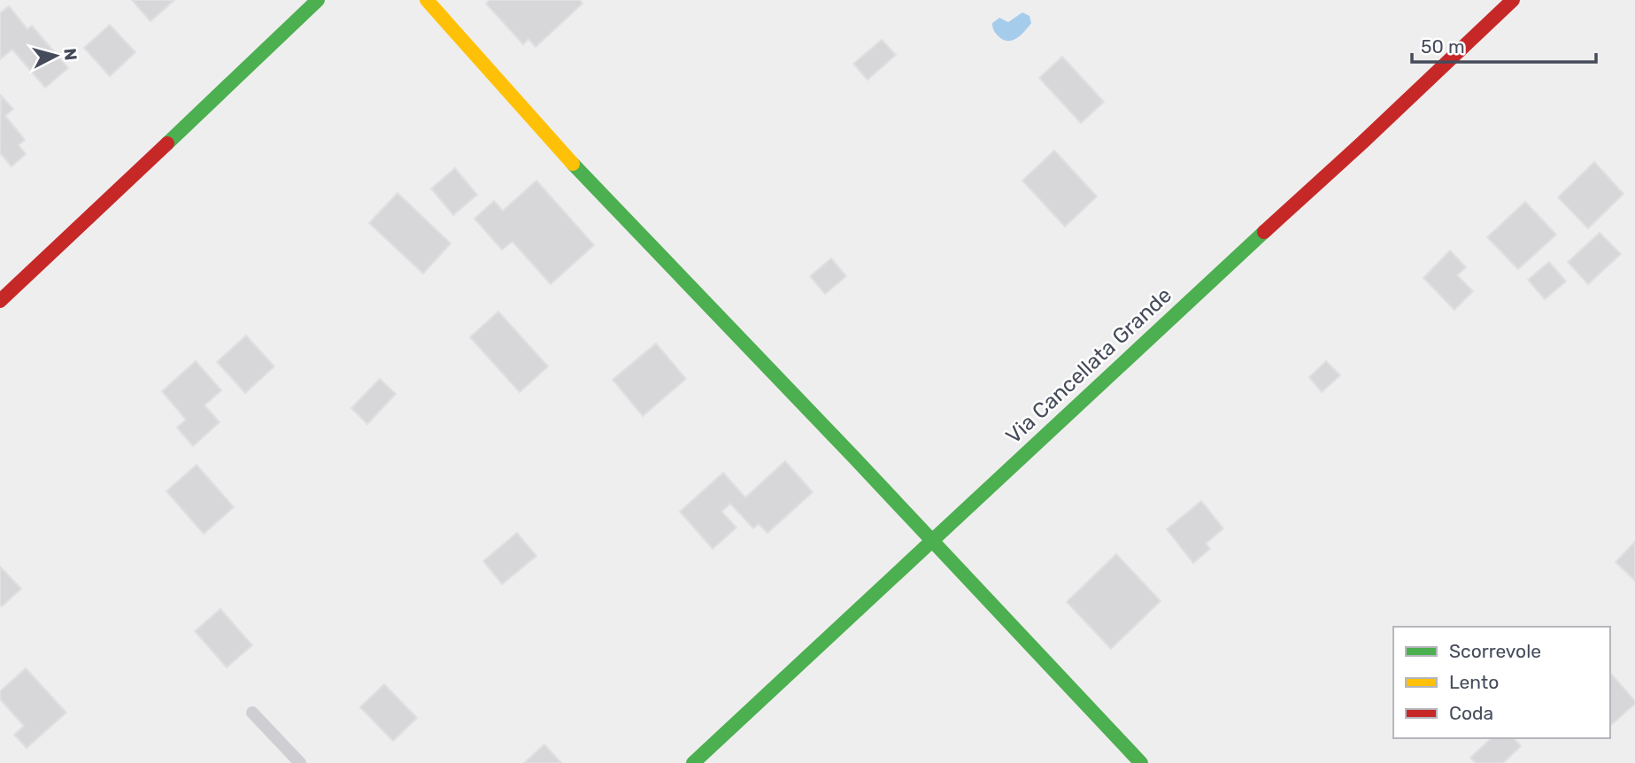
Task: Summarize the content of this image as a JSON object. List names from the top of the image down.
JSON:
{
  "streets": {
    "street": ["Via Cancellata Grande"]
  },
  "legend": ["Scorrevole", "Lento", "Coda"],
  "scale_bar": "50 m",
  "north": "right"
}
